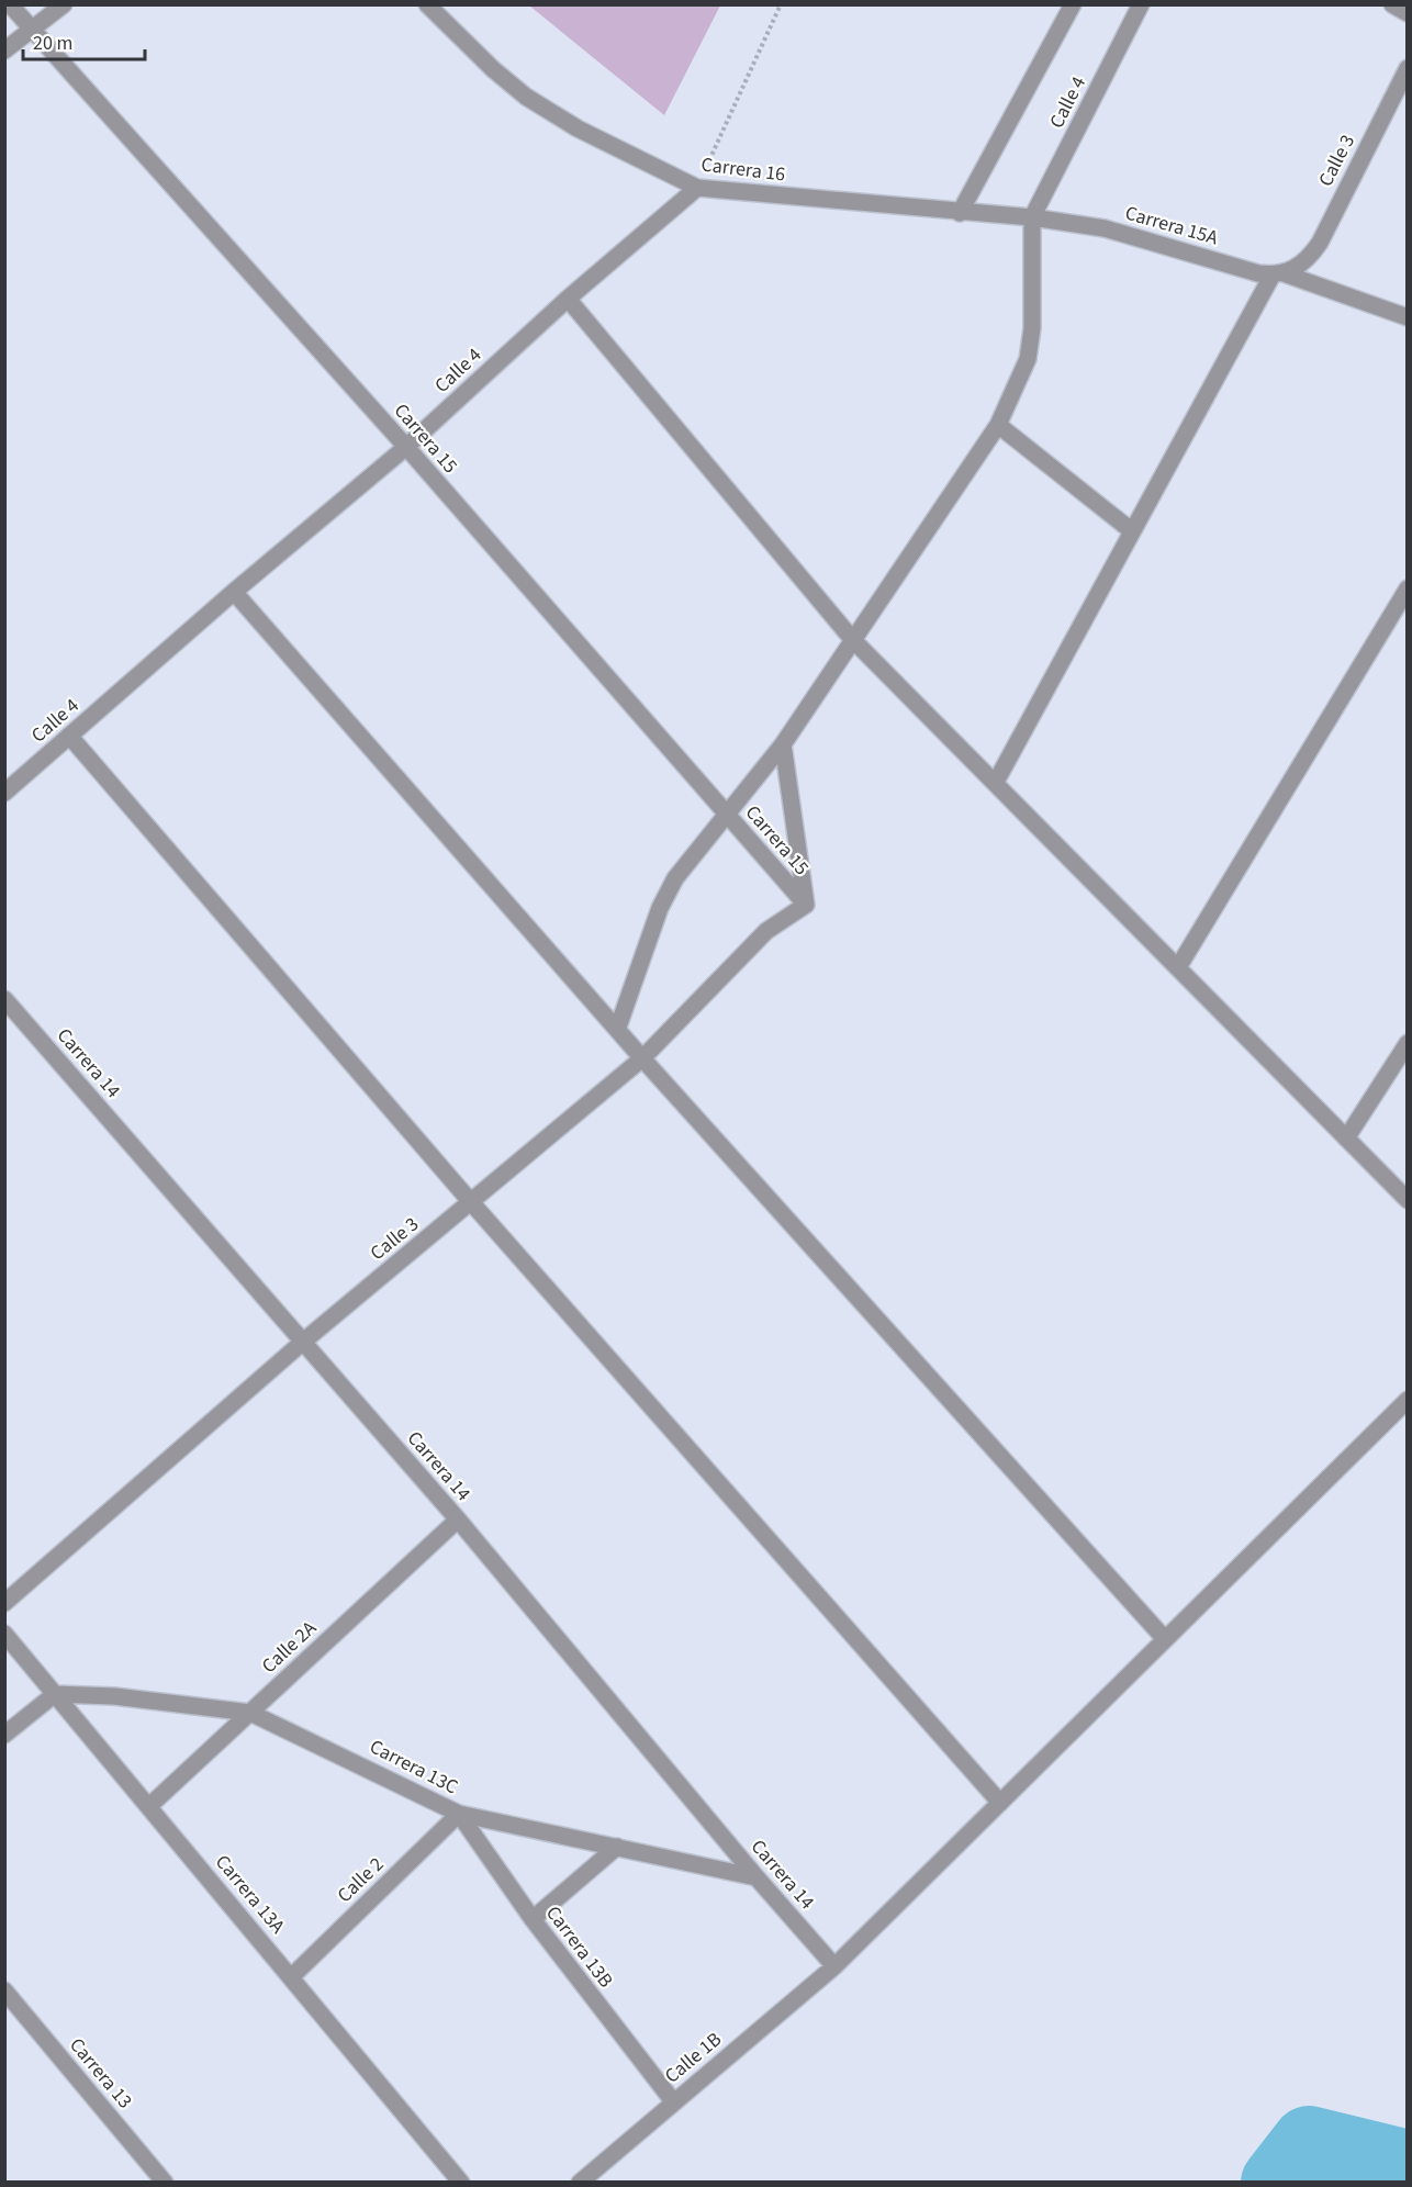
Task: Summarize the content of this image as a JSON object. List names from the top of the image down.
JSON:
{
  "streets": {
    "street": [
      "Calle 4",
      "Calle 3",
      "Carrera 16",
      "Carrera 15A",
      "Carrera 15",
      "Carrera 14",
      "Calle 2A",
      "Carrera 13C",
      "Calle 2",
      "Carrera 13A",
      "Carrera 13B",
      "Calle 1B",
      "Carrera 13"
    ]
  },
  "crossings": [
    ["Calle 4", "Carrera 16"],
    ["Calle 4", "Carrera 15A"],
    ["Calle 4", "Carrera 15"],
    ["Calle 3", "Carrera 15A"],
    ["Calle 3", "Carrera 15"],
    ["Calle 3", "Carrera 14"],
    ["Carrera 16", "Carrera 15A"],
    ["Carrera 14", "Calle 2A"],
    ["Carrera 14", "Carrera 13C"],
    ["Carrera 14", "Calle 1B"],
    ["Calle 2A", "Carrera 13C"],
    ["Calle 2A", "Carrera 13A"],
    ["Carrera 13C", "Calle 2"],
    ["Carrera 13C", "Carrera 13A"],
    ["Carrera 13C", "Carrera 13B"],
    ["Calle 2", "Carrera 13A"],
    ["Calle 2", "Carrera 13B"],
    ["Carrera 13B", "Calle 1B"]
  ],
  "scale_bar": "20 m"
}
